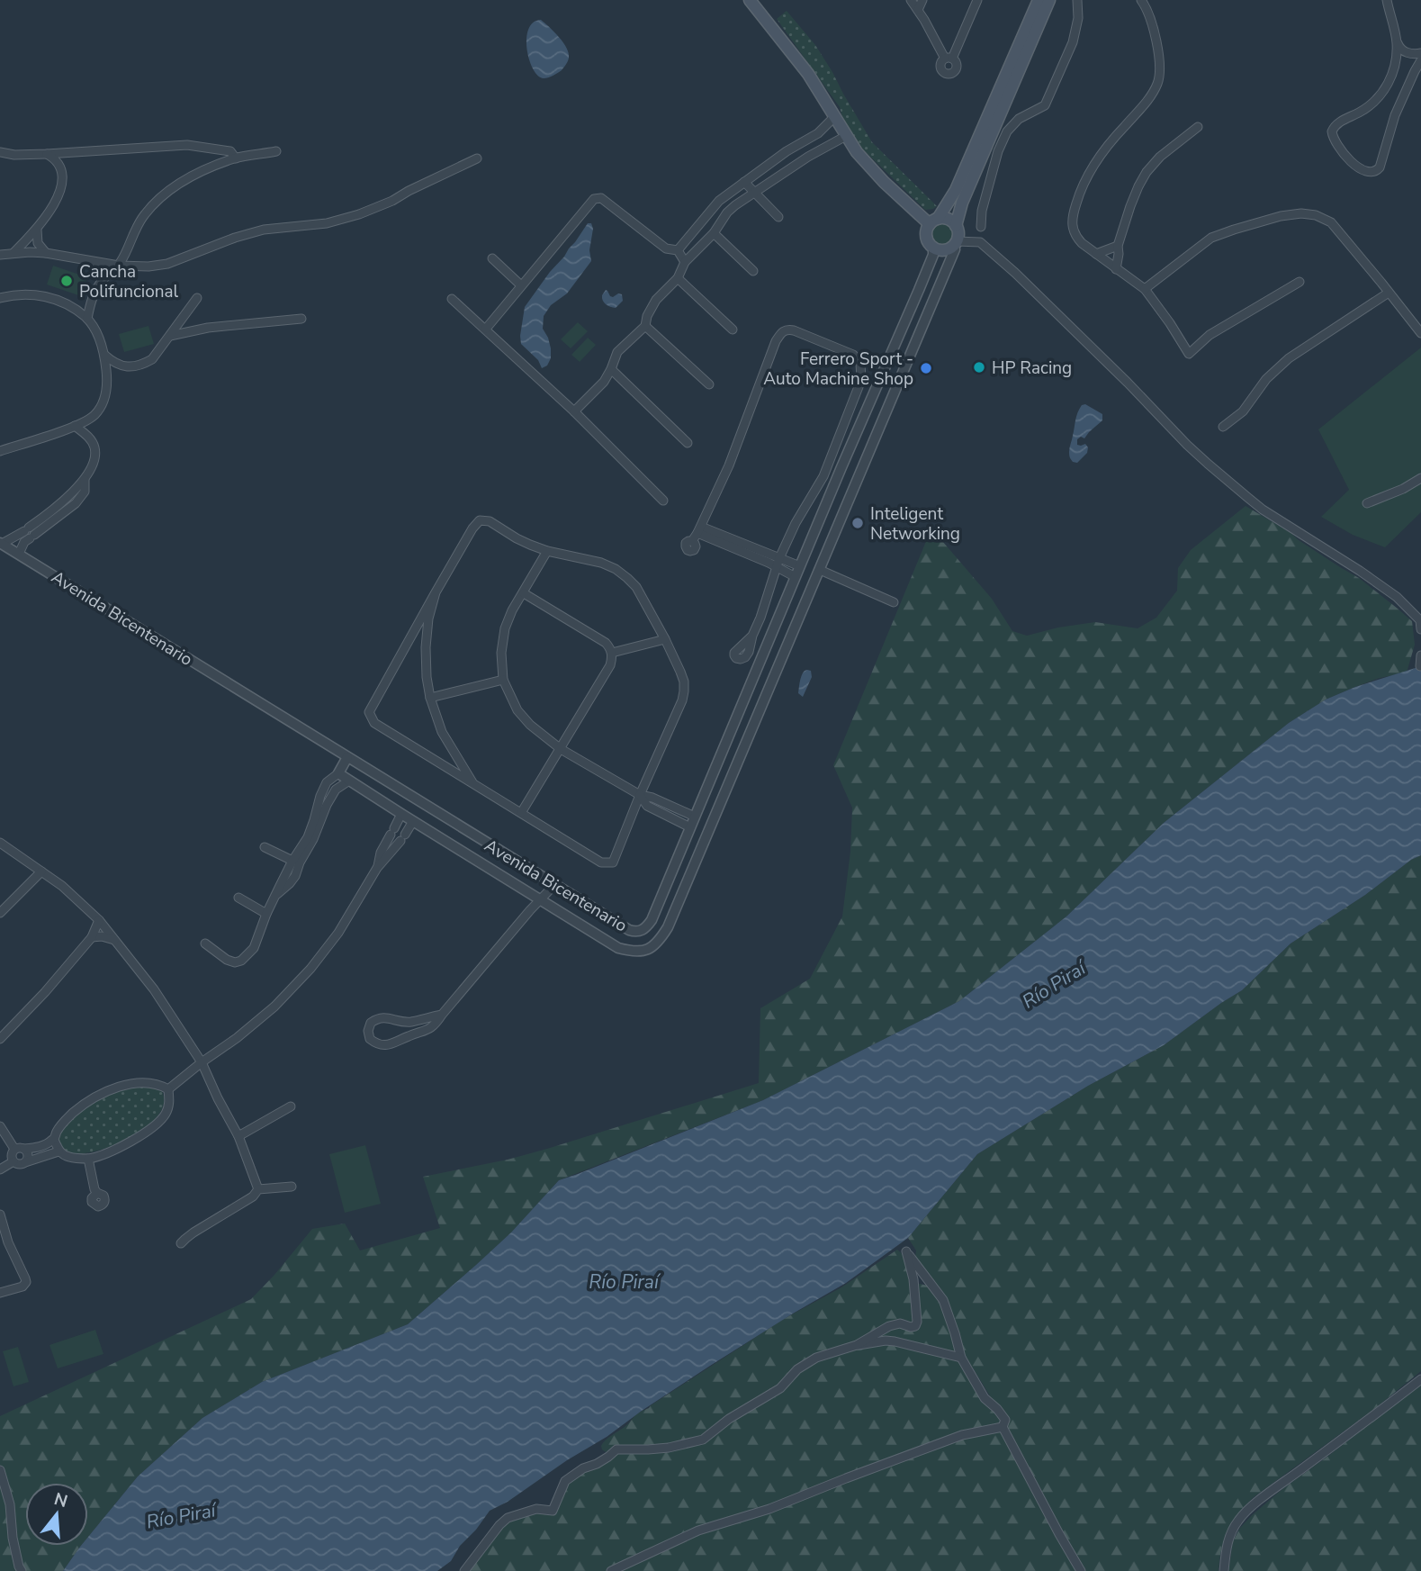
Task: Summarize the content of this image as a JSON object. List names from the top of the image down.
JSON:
{
  "streets": {
    "street": ["Avenida Bicentenario"]
  },
  "water": ["Río Piraí"],
  "places": [
    "Cancha Polifuncional",
    "HP Racing",
    "Ferrero Sport - Auto Machine Shop",
    "Inteligent Networking"
  ],
  "north": "top"
}
